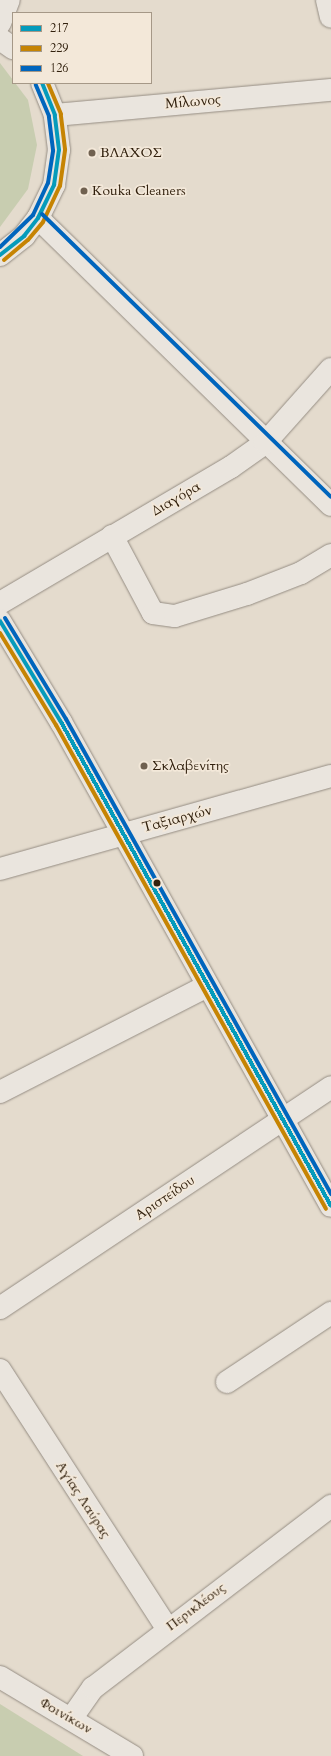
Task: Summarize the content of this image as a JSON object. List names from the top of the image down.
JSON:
{
  "streets": {
    "street": [
      "Μίλωνος",
      "Διαγόρα",
      "Ταξιαρχών",
      "Αριστείδου",
      "Αγίας Λαύρας",
      "Περικλέους",
      "Φοινίκων"
    ]
  },
  "crossings": [
    ["Αγίας Λαύρας", "Περικλέους"],
    ["Περικλέους", "Φοινίκων"]
  ],
  "places": ["ΒΛΑΧΟΣ", "Kouka Cleaners", "Σκλαβενίτης"],
  "lines": ["transit line 217", "transit line 229", "transit line 126"],
  "legend": ["217", "229", "126"]
}
